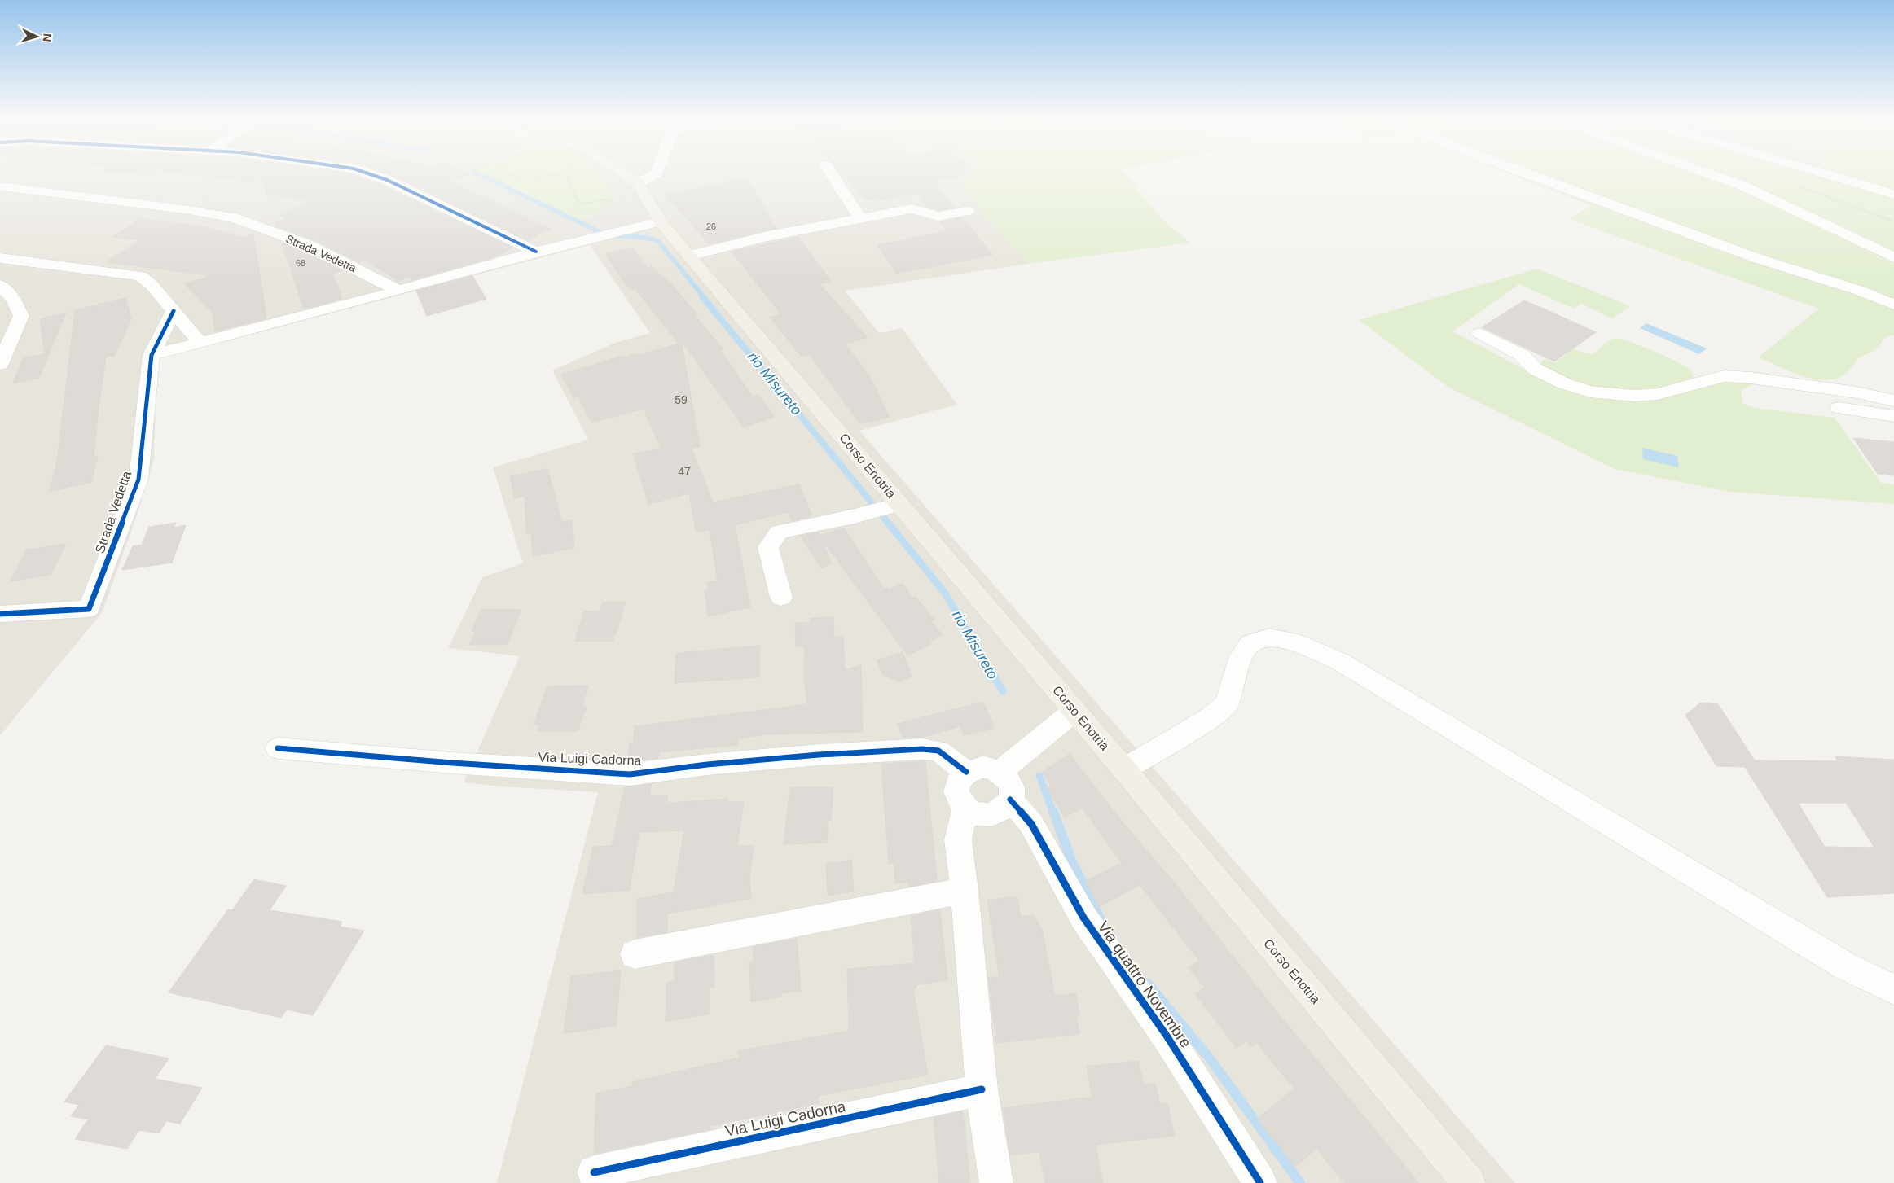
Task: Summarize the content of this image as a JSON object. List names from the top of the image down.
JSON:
{
  "streets": {
    "main road": ["Corso Enotria"],
    "street": ["Strada Vedetta", "Via Luigi Cadorna", "Via quattro Novembre"]
  },
  "crossings": [
    ["Via Luigi Cadorna", "Via quattro Novembre"]
  ],
  "water": ["rio Misureto"],
  "house_numbers": [
    "26",
    "68",
    "59",
    "47"
  ],
  "north": "right"
}
